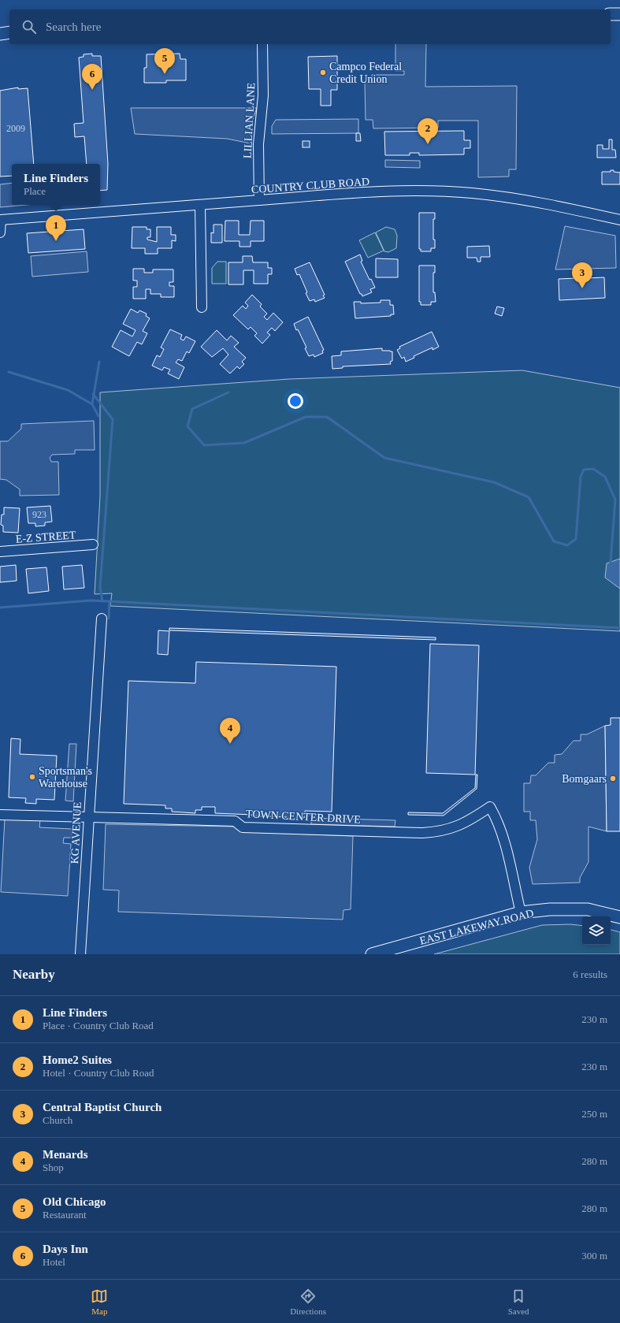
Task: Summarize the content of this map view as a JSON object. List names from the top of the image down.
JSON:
{
  "streets": {
    "main road": ["EAST LAKEWAY ROAD"],
    "street": [
      "LILLIAN LANE",
      "COUNTRY CLUB ROAD",
      "E-Z STREET",
      "TOWN CENTER DRIVE",
      "KG AVENUE"
    ]
  },
  "crossings": [
    ["LILLIAN LANE", "COUNTRY CLUB ROAD"],
    ["TOWN CENTER DRIVE", "KG AVENUE"],
    ["TOWN CENTER DRIVE", "EAST LAKEWAY ROAD"]
  ],
  "places": ["Campco Federal Credit Union", "Sportsman's Warehouse", "Bomgaars"],
  "house_numbers": ["2009", "923"],
  "page": {
    "search": "Search here",
    "pins": [
      "5",
      "6",
      "2",
      "1",
      "3",
      "4"
    ],
    "popup": ["Line Finders", "Place"],
    "heading": ["Nearby", "6 results"],
    "list": [
      {
        "mark": "1",
        "name": "Line Finders",
        "note": "Place · Country Club Road",
        "value": "230 m"
      },
      {
        "mark": "2",
        "name": "Home2 Suites",
        "note": "Hotel · Country Club Road",
        "value": "230 m"
      },
      {
        "mark": "3",
        "name": "Central Baptist Church",
        "note": "Church",
        "value": "250 m"
      },
      {
        "mark": "4",
        "name": "Menards",
        "note": "Shop",
        "value": "280 m"
      },
      {
        "mark": "5",
        "name": "Old Chicago",
        "note": "Restaurant",
        "value": "280 m"
      },
      {
        "mark": "6",
        "name": "Days Inn",
        "note": "Hotel",
        "value": "300 m"
      }
    ],
    "nav": ["Map", "Directions", "Saved"]
  }
}
